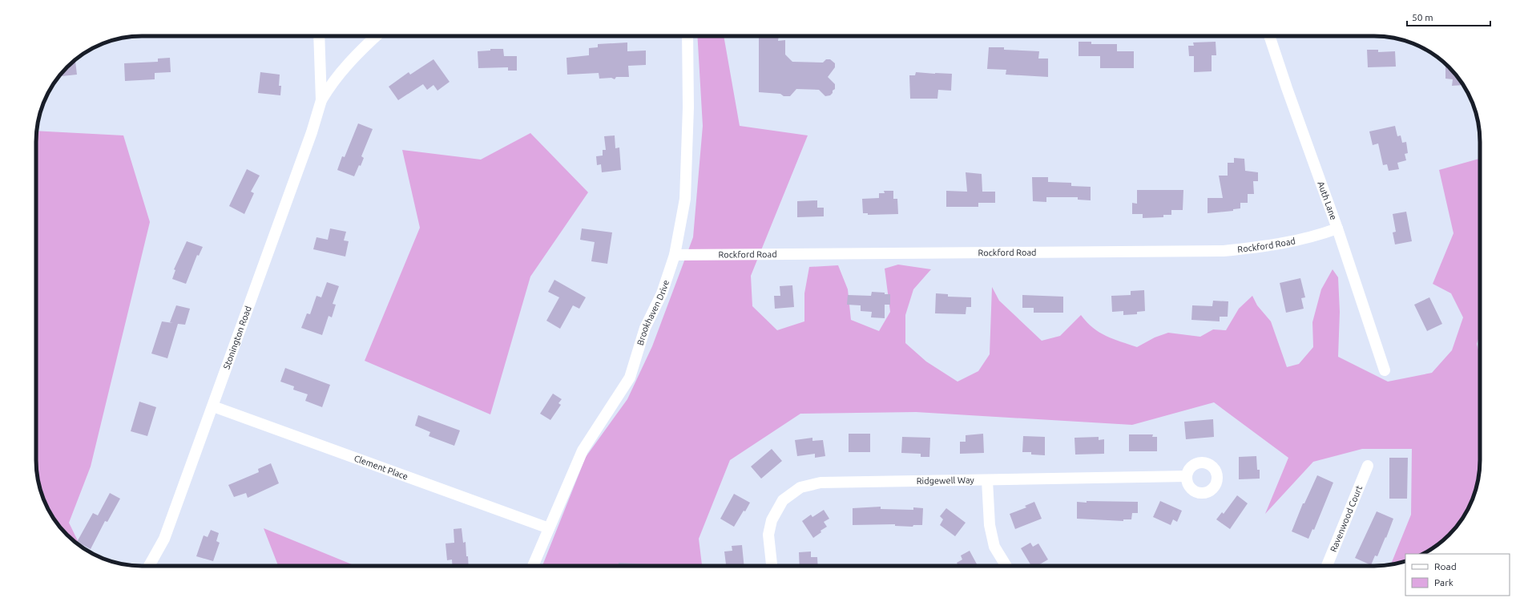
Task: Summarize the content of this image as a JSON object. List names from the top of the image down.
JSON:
{
  "streets": {
    "street": [
      "Auth Lane",
      "Rockford Road",
      "Brookhaven Drive",
      "Stonington Road",
      "Clement Place",
      "Ridgewell Way",
      "Ravenwood Court"
    ]
  },
  "crossings": [
    ["Auth Lane", "Rockford Road"],
    ["Rockford Road", "Brookhaven Drive"],
    ["Brookhaven Drive", "Clement Place"],
    ["Stonington Road", "Clement Place"]
  ],
  "legend": ["Road", "Park"],
  "scale_bar": "50 m"
}
